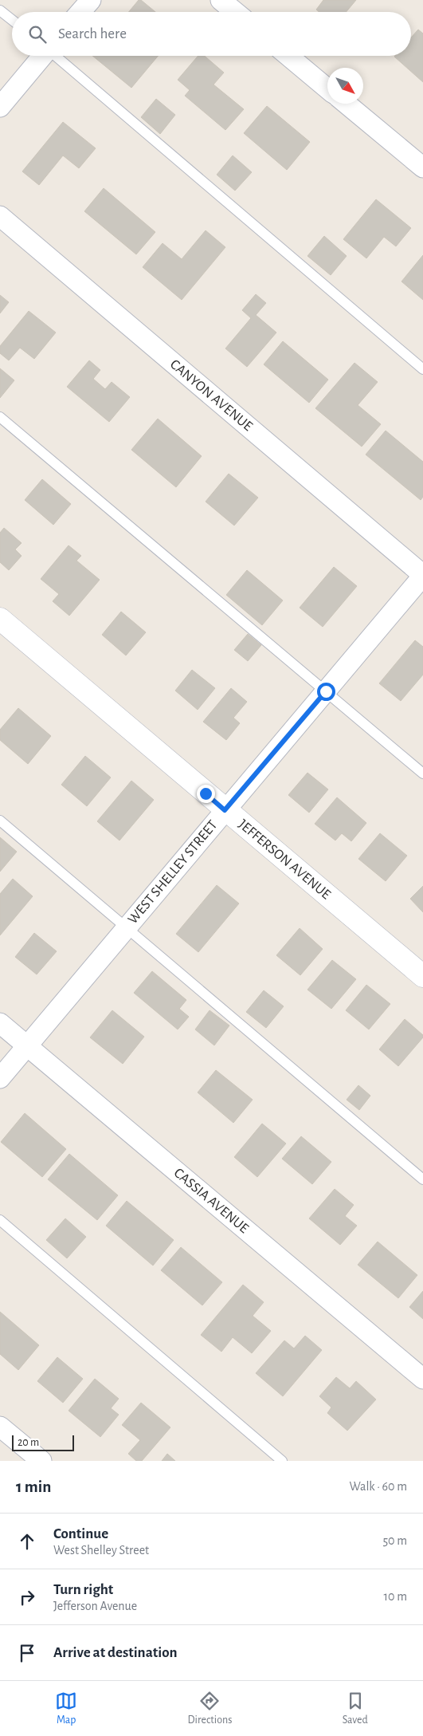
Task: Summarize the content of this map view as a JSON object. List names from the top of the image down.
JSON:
{
  "streets": {
    "street": [
      "CANYON AVENUE",
      "JEFFERSON AVENUE",
      "WEST SHELLEY STREET",
      "CASSIA AVENUE"
    ]
  },
  "crossings": [
    ["CANYON AVENUE", "WEST SHELLEY STREET"],
    ["JEFFERSON AVENUE", "WEST SHELLEY STREET"],
    ["WEST SHELLEY STREET", "CASSIA AVENUE"]
  ],
  "scale_bar": "20 m",
  "north": "bottom right",
  "page": {
    "search": "Search here",
    "scale": "20 m",
    "heading": ["1 min", "Walk · 60 m"],
    "list": [
      ["Continue", "West Shelley Street", "50 m"],
      ["Turn right", "Jefferson Avenue", "10 m"],
      "Arrive at destination"
    ],
    "nav": ["Map", "Directions", "Saved"]
  }
}
